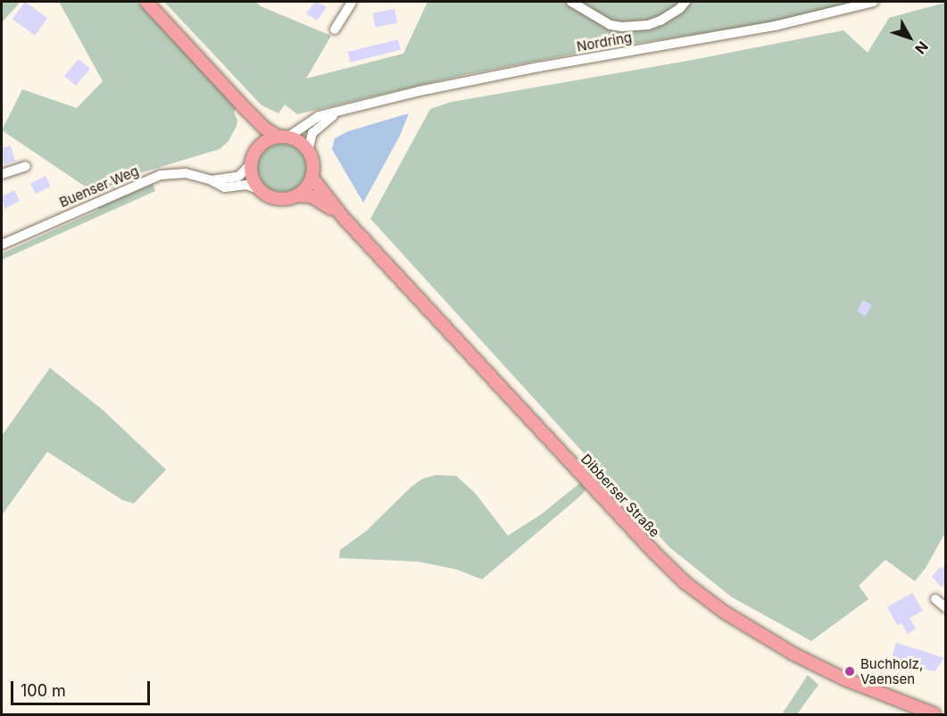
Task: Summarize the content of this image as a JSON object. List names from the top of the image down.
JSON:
{
  "streets": {
    "main road": ["Dibberser Straße"],
    "street": ["Nordring", "Buenser Weg"]
  },
  "crossings": [
    ["Nordring", "Buenser Weg"],
    ["Nordring", "Dibberser Straße"],
    ["Buenser Weg", "Dibberser Straße"]
  ],
  "places": ["Buchholz, Vaensen"],
  "scale_bar": "100 m",
  "north": "bottom right"
}
